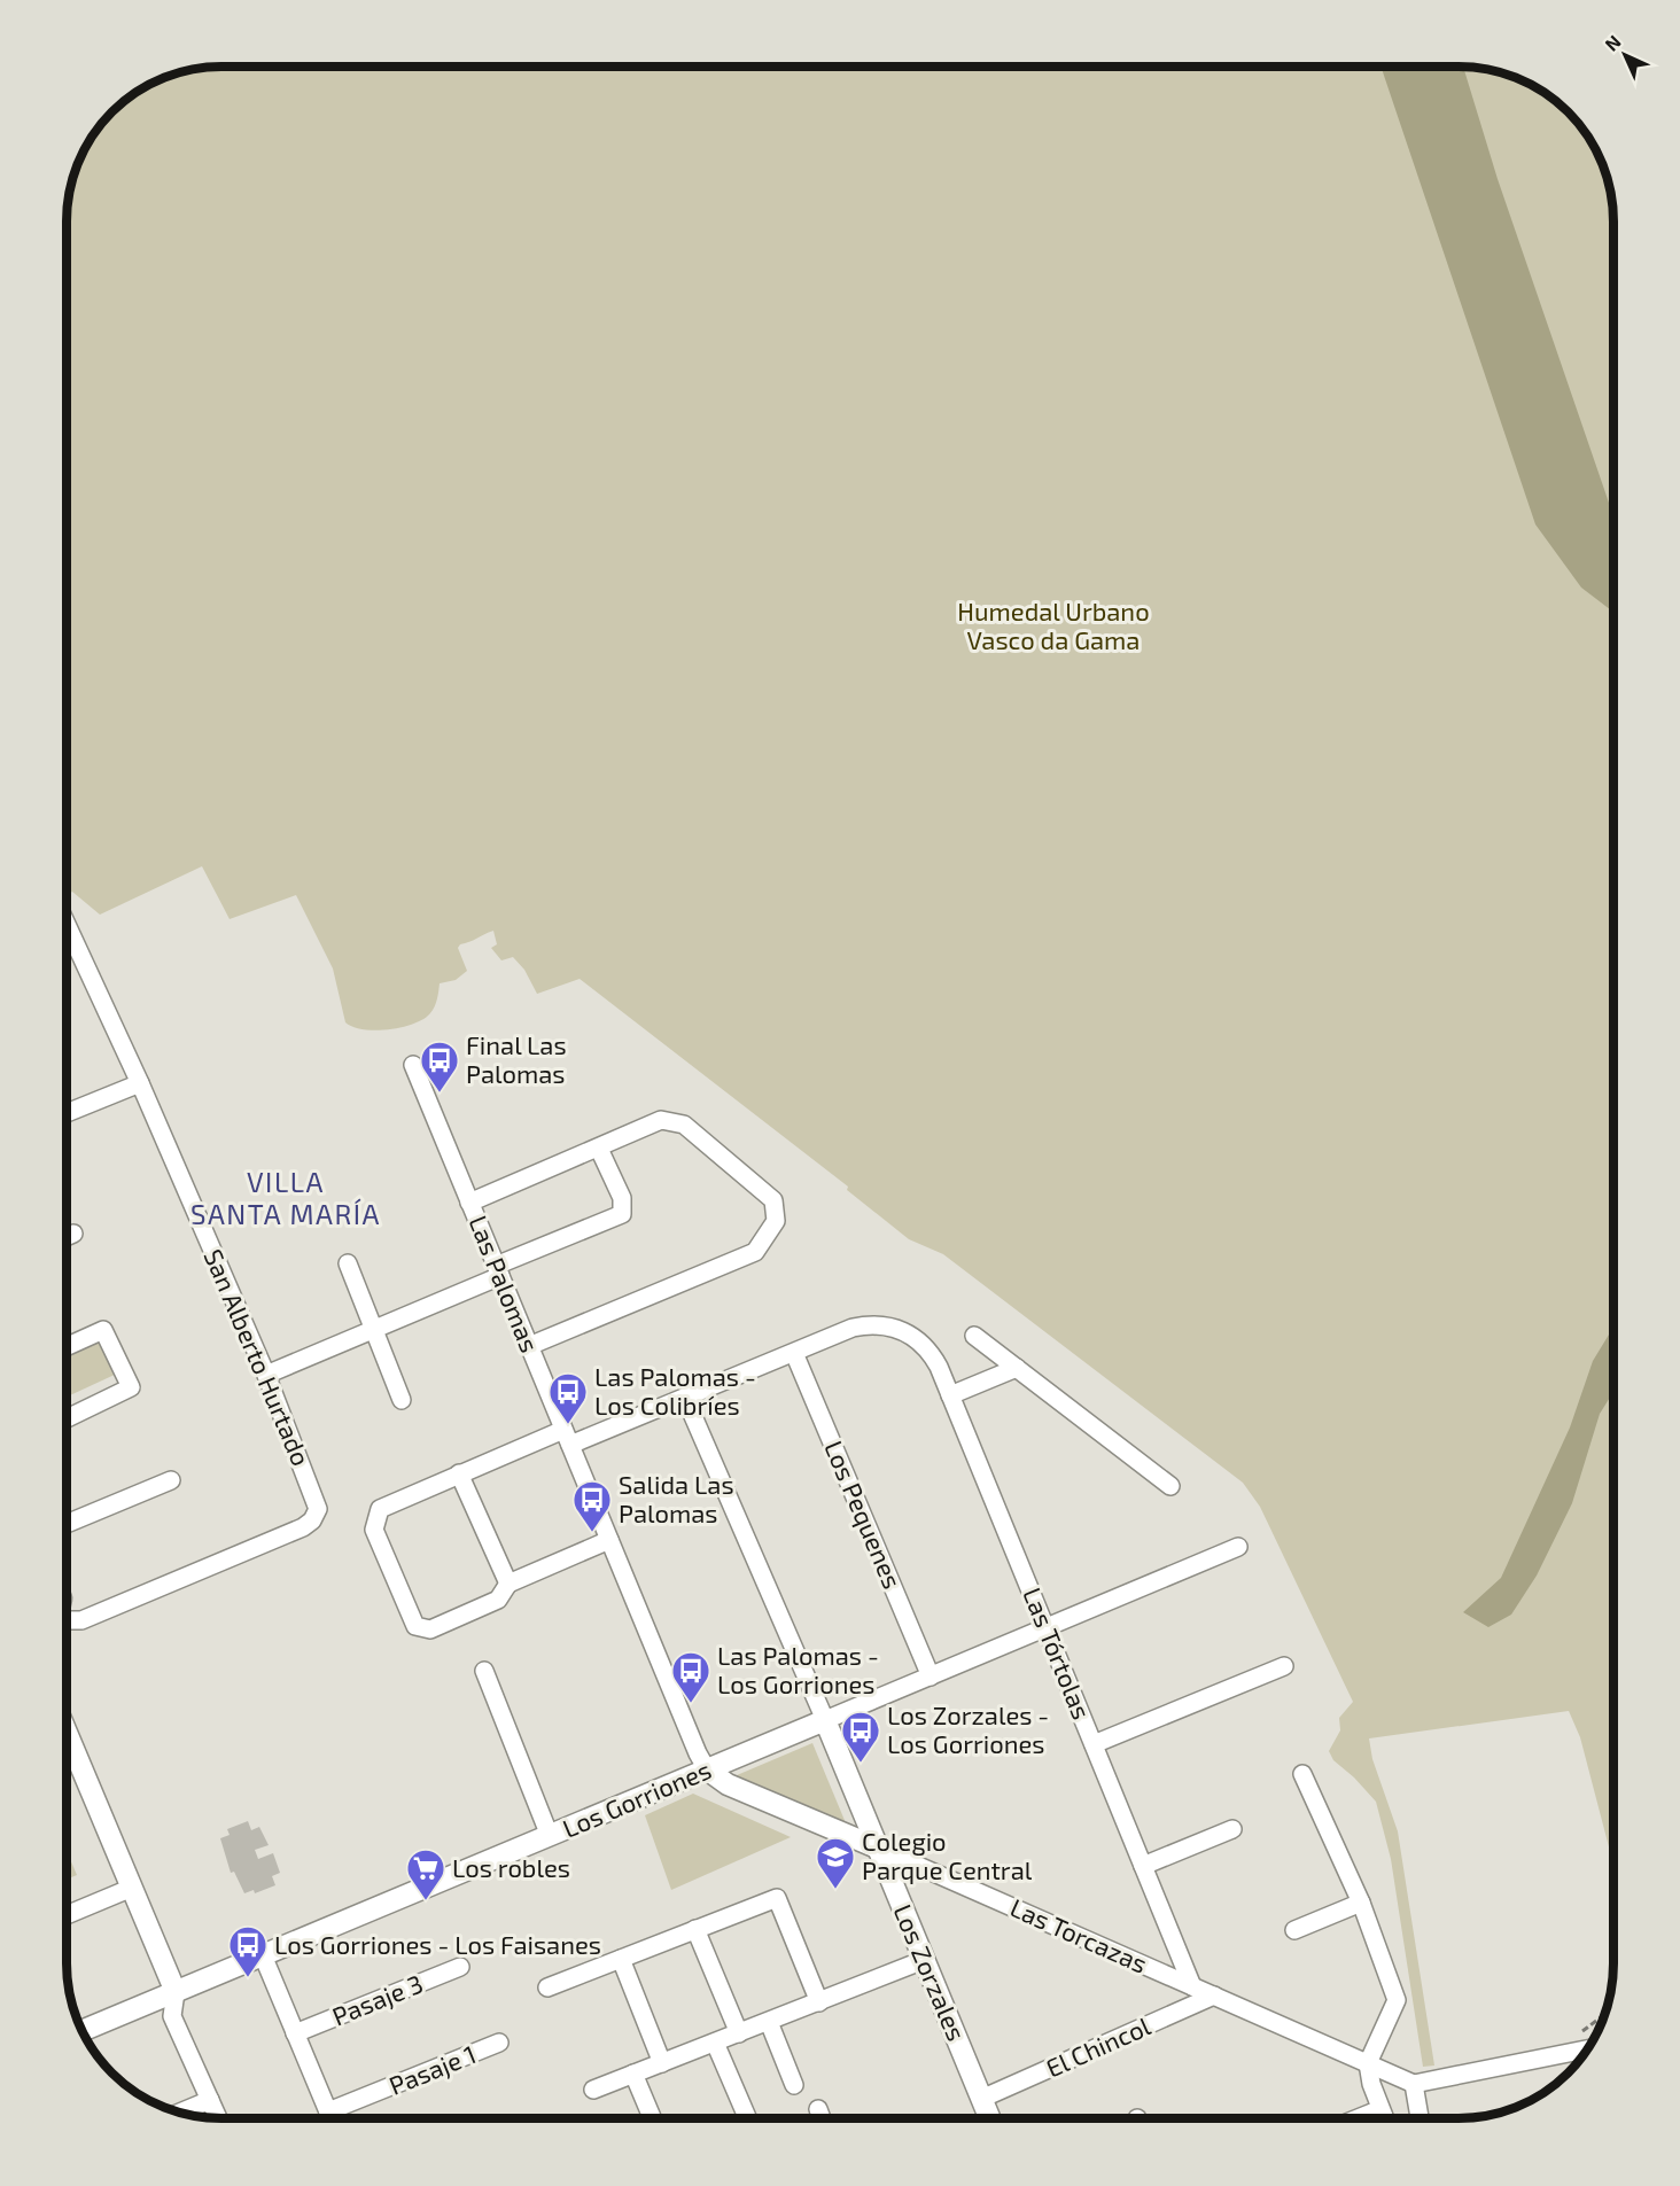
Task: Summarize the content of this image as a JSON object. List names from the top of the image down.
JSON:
{
  "streets": {
    "street": [
      "Las Palomas",
      "San Alberto Hurtado",
      "Los Pequenes",
      "Las Tórtolas",
      "Los Gorriones",
      "Las Torcazas",
      "Los Zorzales",
      "Pasaje 3",
      "El Chincol",
      "Pasaje 1"
    ]
  },
  "crossings": [
    ["Las Palomas", "Los Gorriones"],
    ["Las Palomas", "Las Torcazas"],
    ["Los Pequenes", "Las Tórtolas"],
    ["Los Pequenes", "Los Gorriones"],
    ["Las Tórtolas", "Los Gorriones"],
    ["Las Tórtolas", "Las Torcazas"],
    ["Los Gorriones", "Las Torcazas"],
    ["Los Gorriones", "Los Zorzales"],
    ["Las Torcazas", "Los Zorzales"],
    ["Las Torcazas", "El Chincol"],
    ["Los Zorzales", "El Chincol"]
  ],
  "districts": ["VILLA SANTA MARÍA"],
  "parks": ["Humedal Urbano Vasco da Gama"],
  "places": {
    "bus stop": [
      "Final Las Palomas",
      "Las Palomas - Los Colibríes",
      "Salida Las Palomas",
      "Las Palomas - Los Gorriones",
      "Los Zorzales - Los Gorriones",
      "Los Gorriones - Los Faisanes"
    ],
    "school or university": ["Colegio Parque Central"],
    "supermarket": ["Los robles"]
  },
  "north": "top left"
}
